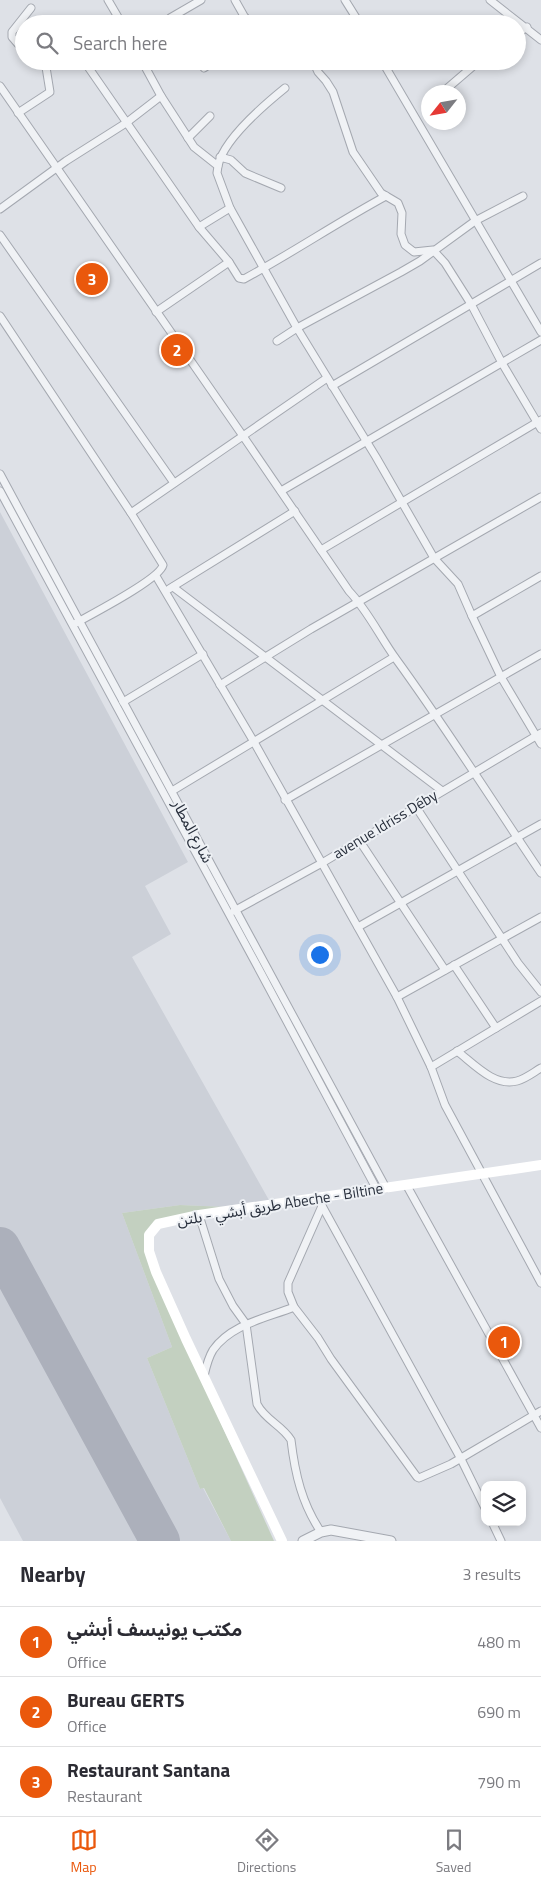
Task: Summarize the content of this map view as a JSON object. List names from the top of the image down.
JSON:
{
  "streets": {
    "main road": ["طريق أبشي - بلتن Abeche - Biltine"],
    "street": ["avenue Idriss Déby", "شارع المطار"]
  },
  "crossings": [
    ["avenue Idriss Déby", "شارع المطار"],
    ["شارع المطار", "طريق أبشي - بلتن Abeche - Biltine"]
  ],
  "north": "bottom left",
  "page": {
    "search": "Search here",
    "pins": ["3", "2", "1"],
    "heading": ["Nearby", "3 results"],
    "list": [
      {
        "mark": "1",
        "name": "مكتب يونيسف أبشي",
        "note": "Office",
        "value": "480 m"
      },
      {
        "mark": "2",
        "name": "Bureau GERTS",
        "note": "Office",
        "value": "690 m"
      },
      {
        "mark": "3",
        "name": "Restaurant Santana",
        "note": "Restaurant",
        "value": "790 m"
      }
    ],
    "nav": ["Map", "Directions", "Saved"]
  }
}
